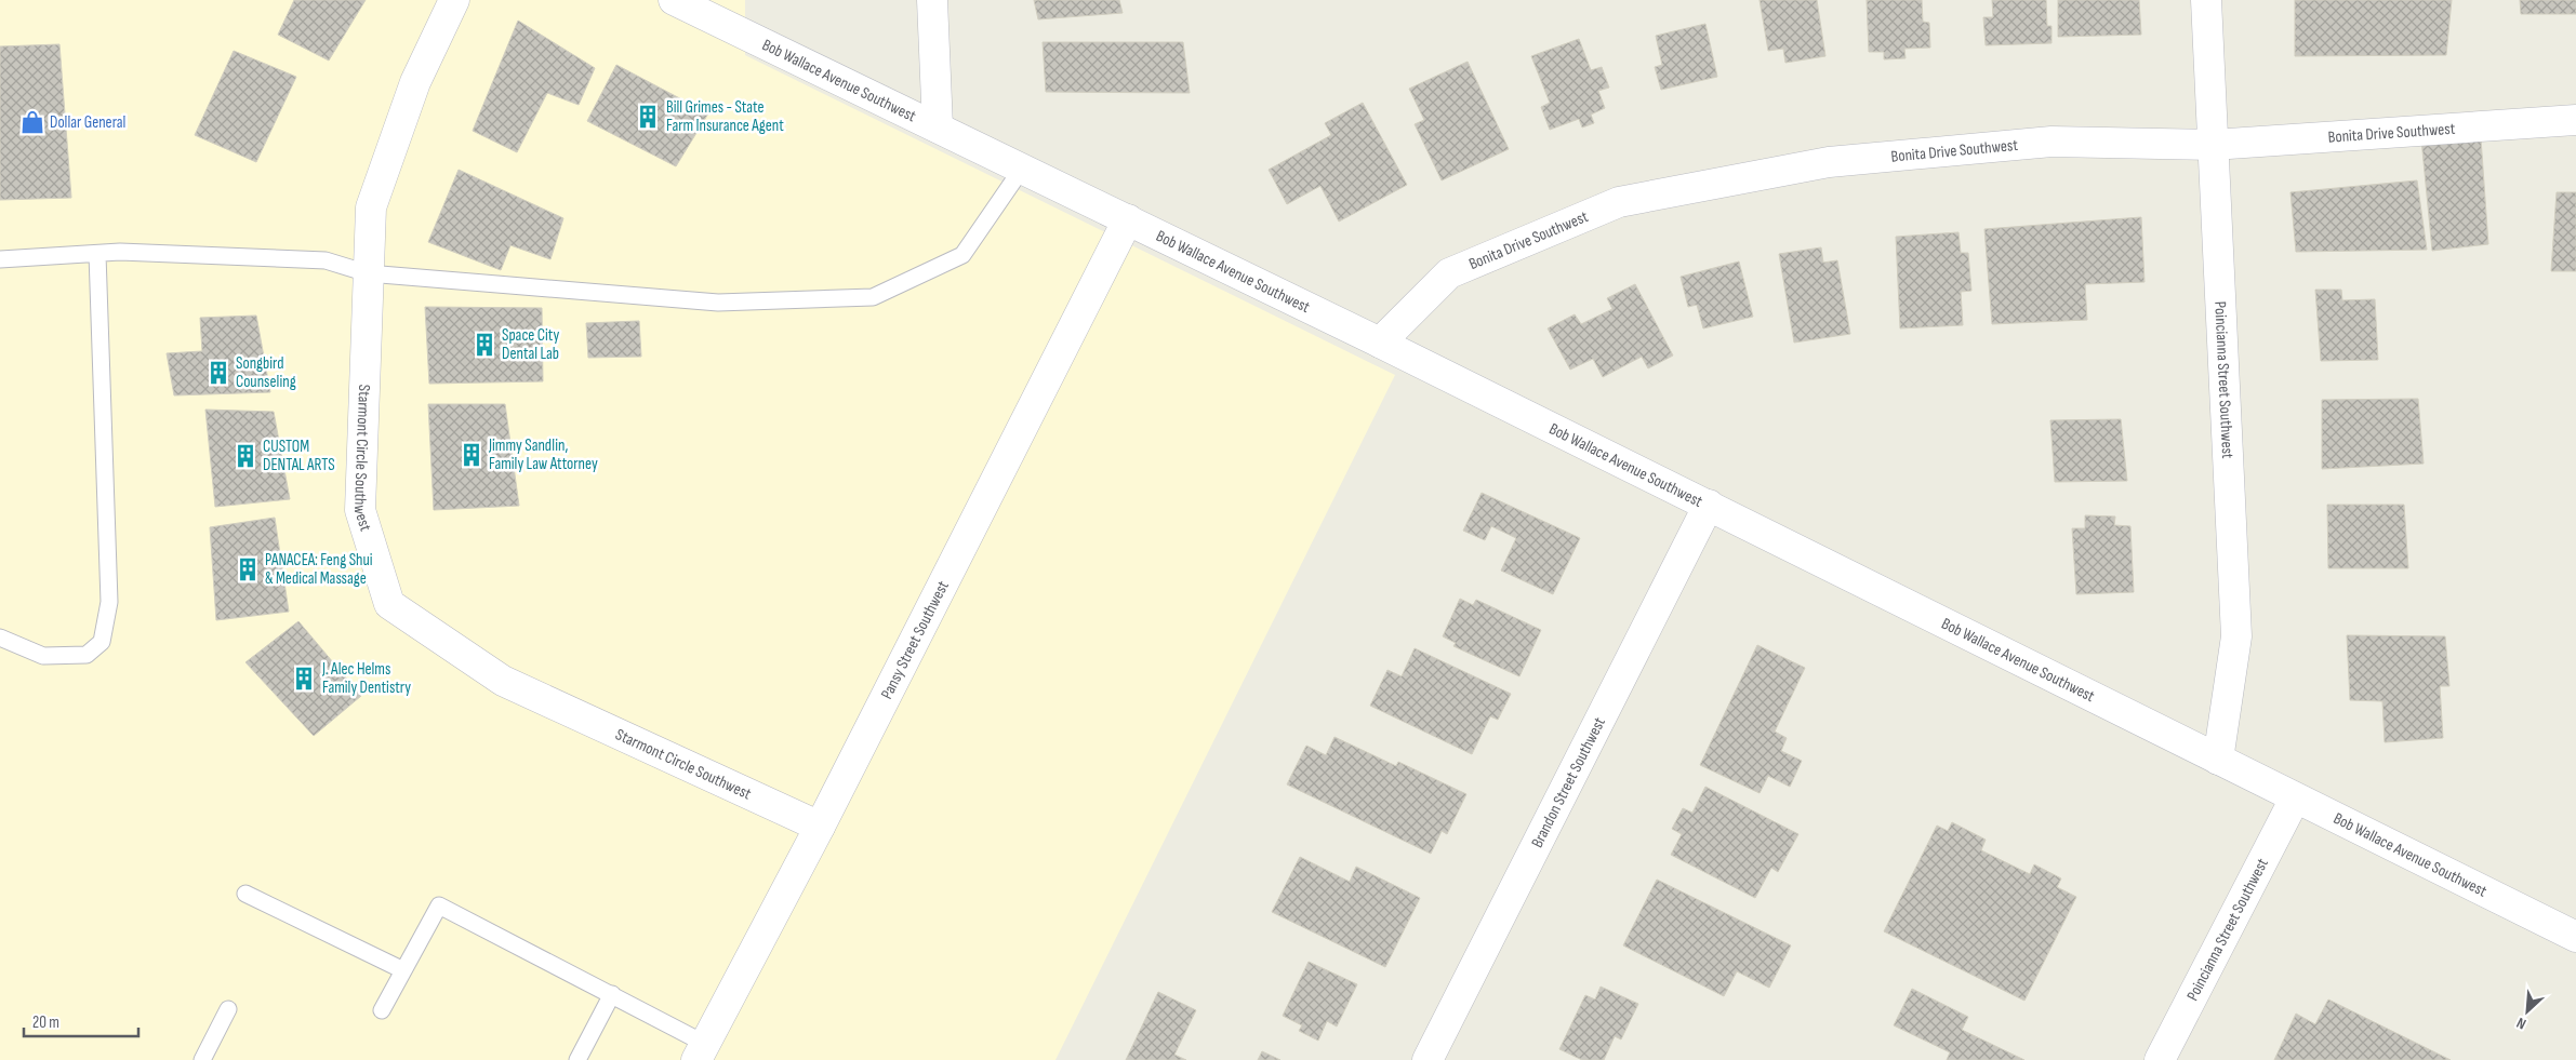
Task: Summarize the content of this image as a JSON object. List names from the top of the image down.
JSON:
{
  "streets": {
    "street": [
      "Bob Wallace Avenue Southwest",
      "Bonita Drive Southwest",
      "Poincianna Street Southwest",
      "Starmont Circle Southwest",
      "Pansy Street Southwest",
      "Brandon Street Southwest"
    ]
  },
  "crossings": [
    ["Bob Wallace Avenue Southwest", "Bonita Drive Southwest"],
    ["Bob Wallace Avenue Southwest", "Poincianna Street Southwest"],
    ["Bob Wallace Avenue Southwest", "Pansy Street Southwest"],
    ["Bob Wallace Avenue Southwest", "Brandon Street Southwest"],
    ["Bonita Drive Southwest", "Poincianna Street Southwest"],
    ["Starmont Circle Southwest", "Pansy Street Southwest"]
  ],
  "places": {
    "building": [
      "Bill Grimes - State Farm Insurance Agent",
      "Space City Dental Lab",
      "Songbird Counseling",
      "Jimmy Sandlin, Family Law Attorney",
      "CUSTOM DENTAL ARTS",
      "PANACEA: Feng Shui & Medical Massage",
      "J. Alec Helms Family Dentistry"
    ],
    "shop": ["Dollar General"]
  },
  "scale_bar": "20 m",
  "north": "bottom left"
}
